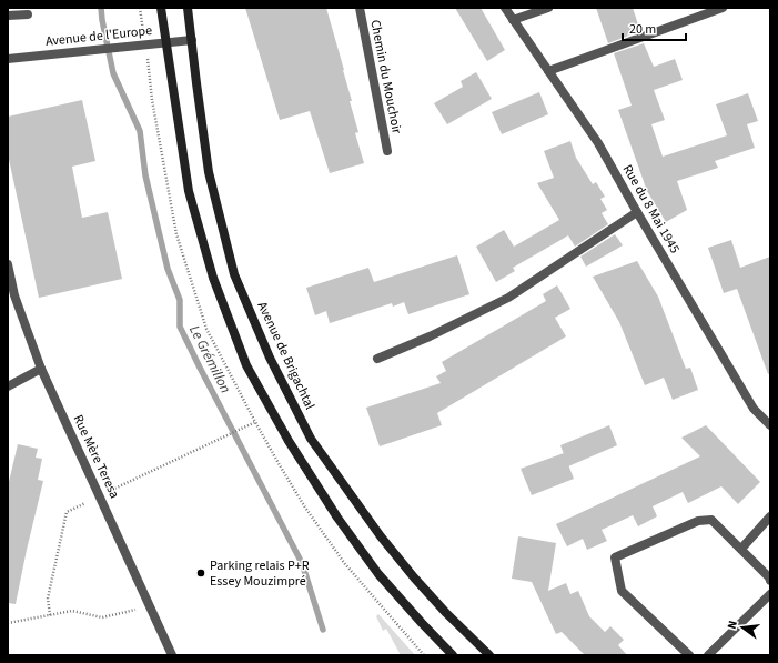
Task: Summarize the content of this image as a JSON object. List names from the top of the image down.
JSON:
{
  "streets": {
    "main road": ["Avenue de Brigachtal"],
    "street": [
      "Avenue de l'Europe",
      "Chemin du Mouchoir",
      "Rue du 8 Mai 1945",
      "Rue Mère Teresa"
    ]
  },
  "crossings": [
    ["Avenue de l'Europe", "Avenue de Brigachtal"]
  ],
  "water": ["Le Grémillon"],
  "places": ["Parking relais P+R Essey Mouzimpré"],
  "scale_bar": "20 m",
  "north": "left"
}
